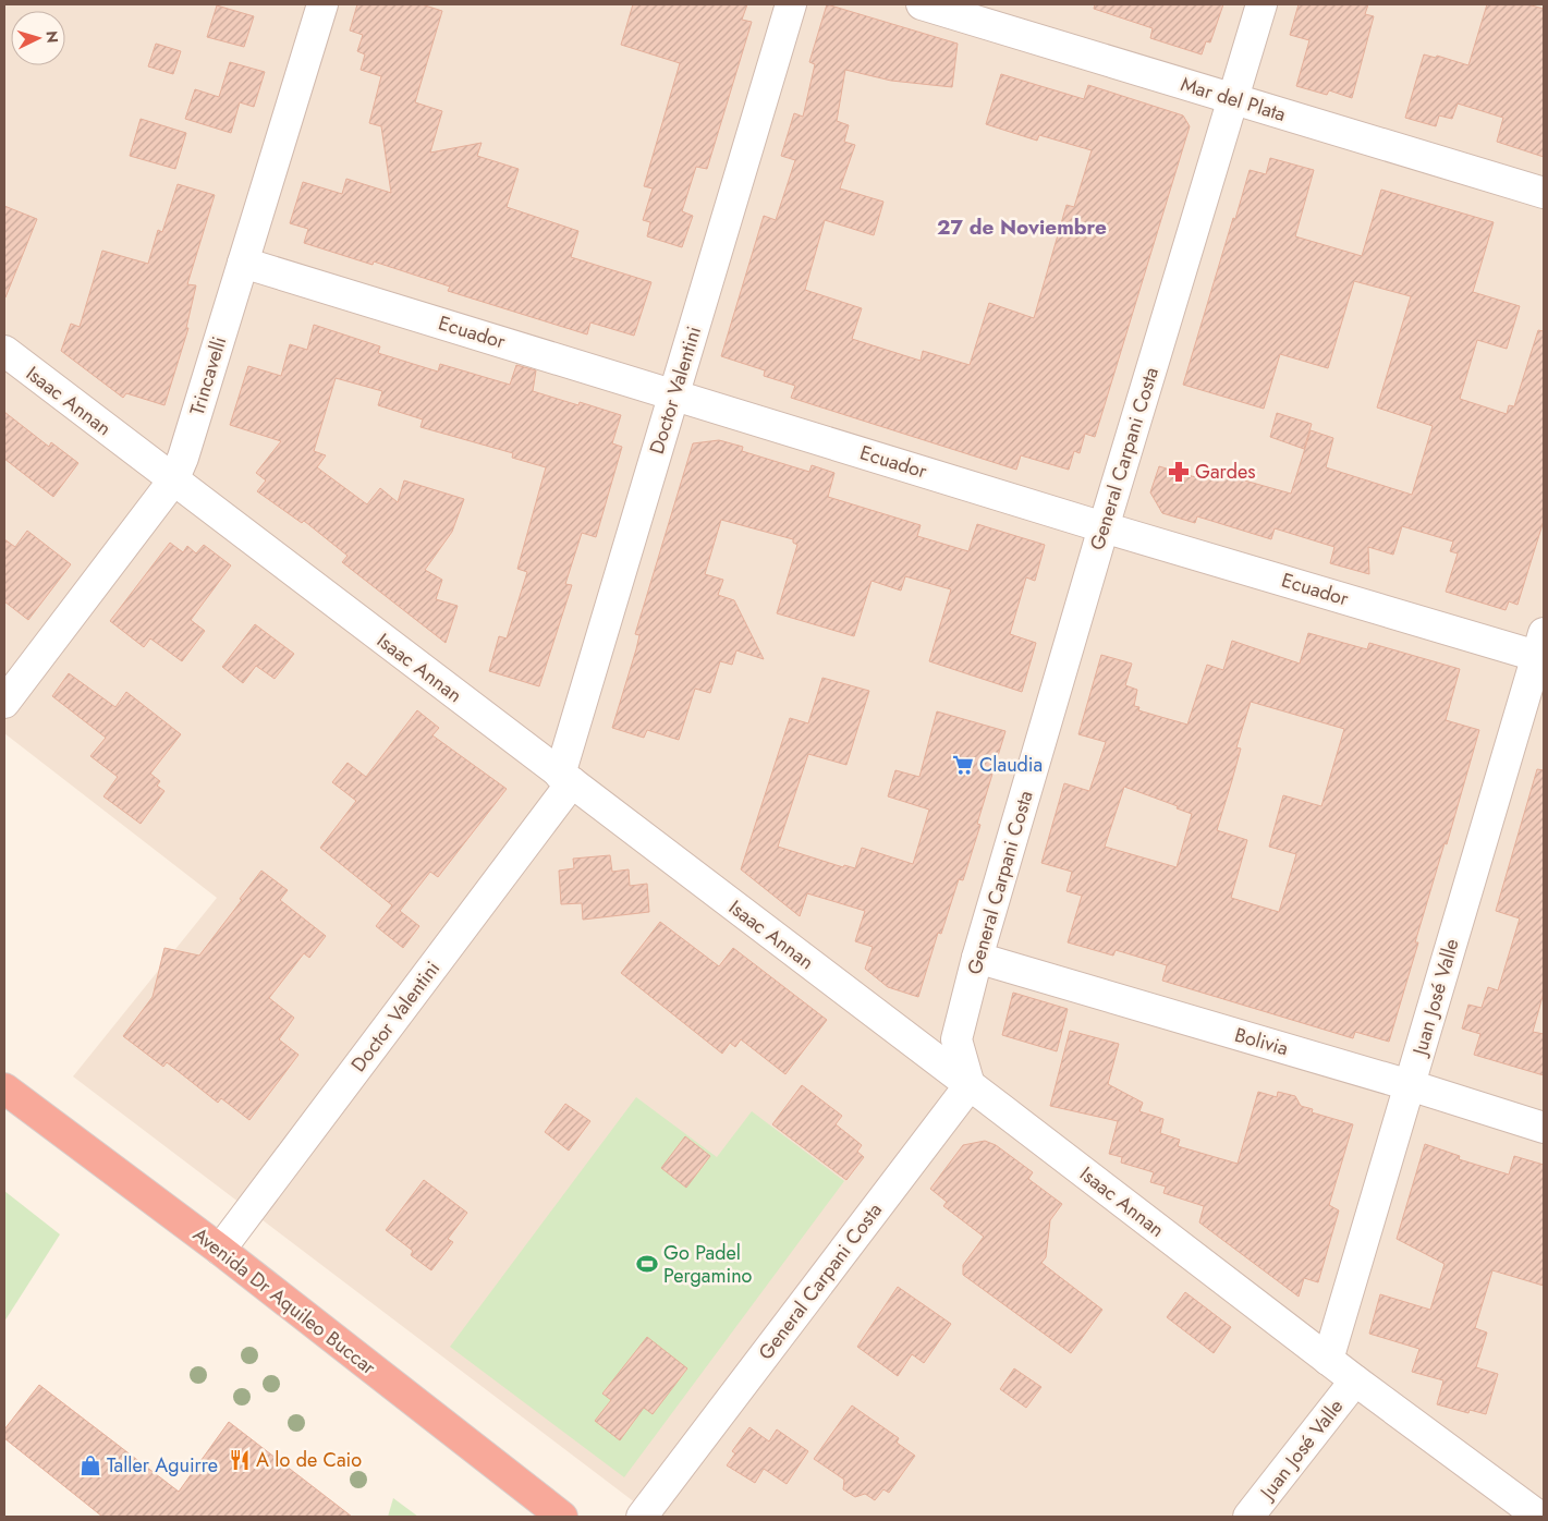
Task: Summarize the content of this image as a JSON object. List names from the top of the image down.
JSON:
{
  "streets": {
    "highway": ["Avenida Dr Aquileo Buccar"],
    "street": [
      "Mar del Plata",
      "Ecuador",
      "Trincavelli",
      "Doctor Valentini",
      "Isaac Annan",
      "General Carpani Costa",
      "Juan José Valle",
      "Bolivia"
    ]
  },
  "crossings": [
    ["Mar del Plata", "General Carpani Costa"],
    ["Ecuador", "Trincavelli"],
    ["Ecuador", "Doctor Valentini"],
    ["Ecuador", "General Carpani Costa"],
    ["Ecuador", "Juan José Valle"],
    ["Trincavelli", "Isaac Annan"],
    ["Doctor Valentini", "Isaac Annan"],
    ["Doctor Valentini", "Avenida Dr Aquileo Buccar"],
    ["Isaac Annan", "General Carpani Costa"],
    ["Isaac Annan", "Juan José Valle"],
    ["General Carpani Costa", "Bolivia"],
    ["Juan José Valle", "Bolivia"]
  ],
  "districts": ["27 de Noviembre"],
  "places": {
    "pharmacy": ["Gardes"],
    "supermarket": ["Claudia"],
    "sports": ["Go Padel Pergamino"],
    "restaurant": ["A lo de Caio"],
    "shop": ["Taller Aguirre"]
  },
  "north": "right"
}
